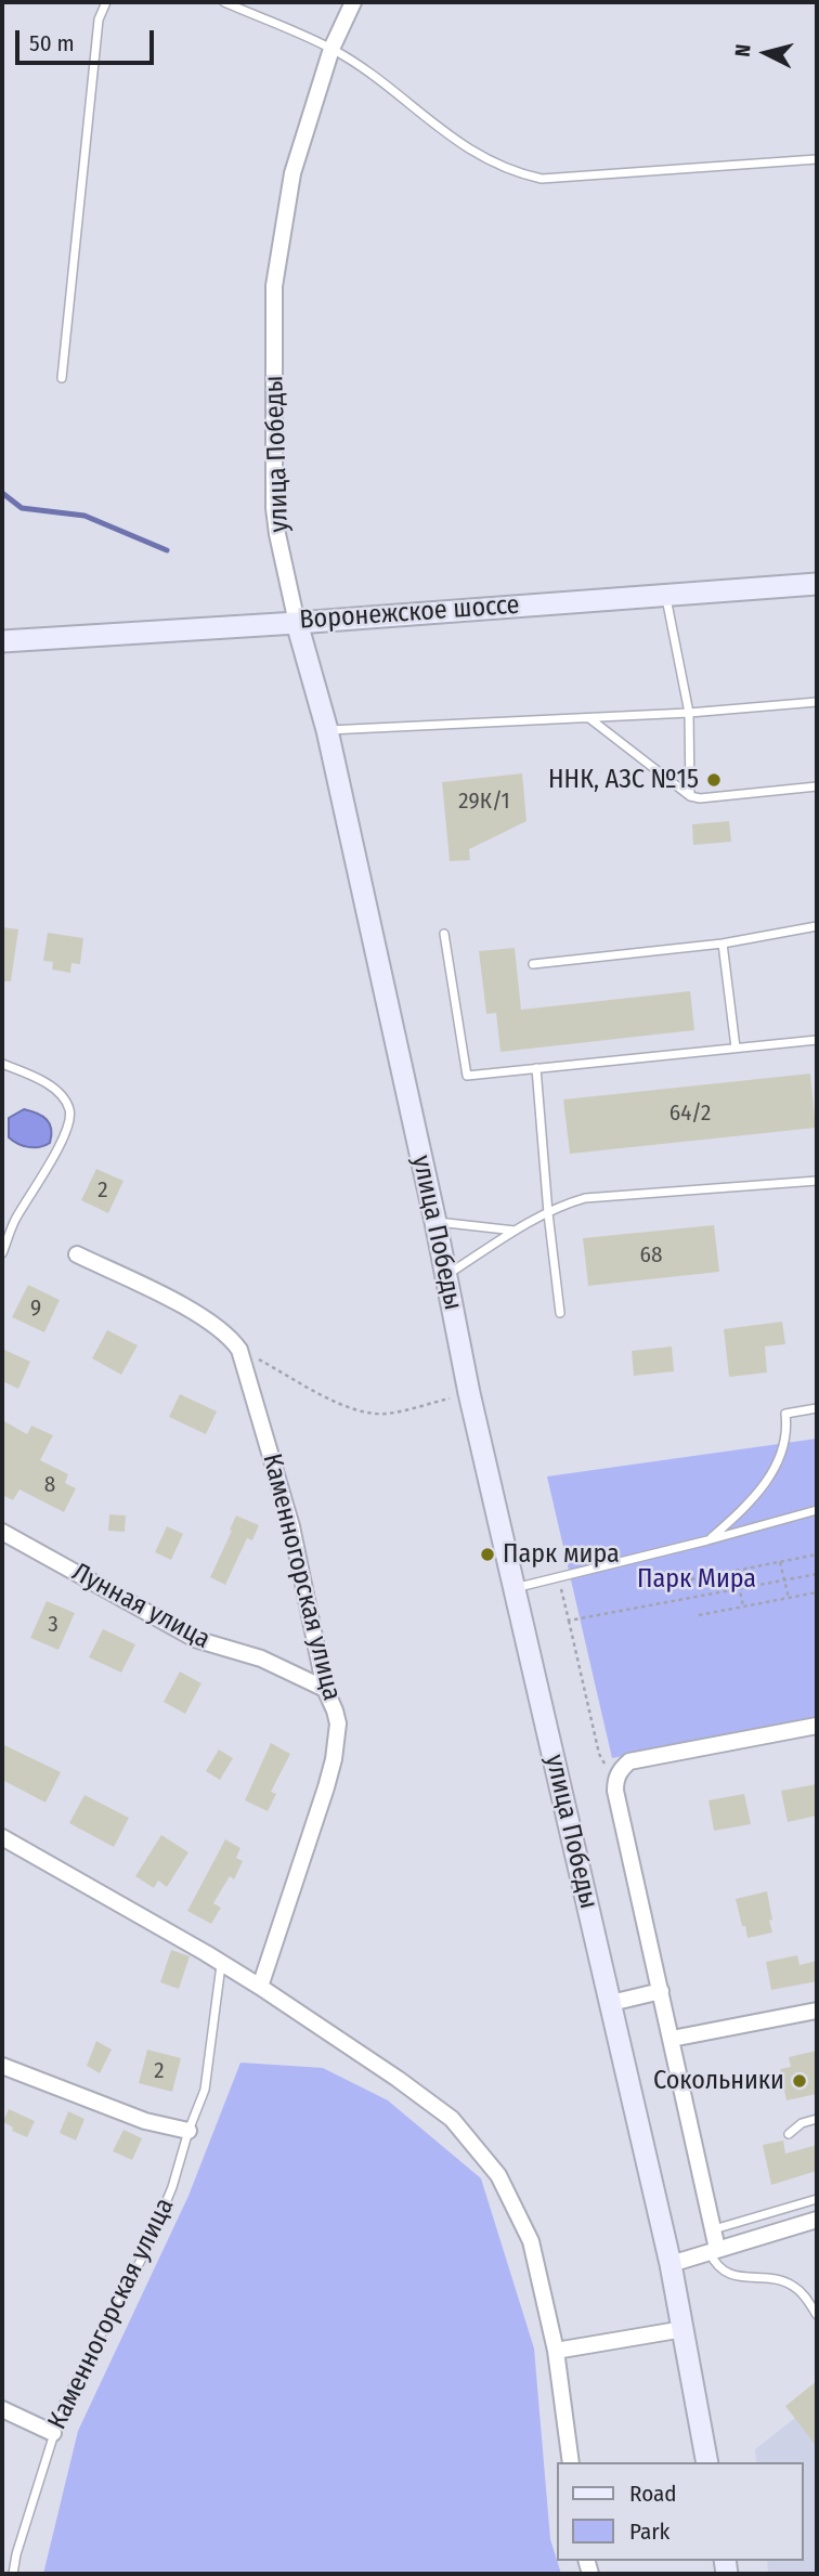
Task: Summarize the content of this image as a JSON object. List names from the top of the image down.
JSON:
{
  "streets": {
    "street": [
      "улица Победы",
      "Воронежское шоссе",
      "Каменногорская улица",
      "Лунная улица"
    ]
  },
  "crossings": [
    ["улица Победы", "Воронежское шоссе"],
    ["Каменногорская улица", "Лунная улица"]
  ],
  "parks": ["Парк Мира"],
  "places": ["ННК, АЗС №15", "Парк мира", "Сокольники"],
  "house_numbers": [
    "29К/1",
    "64/2",
    "2",
    "68",
    "9",
    "8",
    "3",
    "2"
  ],
  "legend": ["Road", "Park"],
  "scale_bar": "50 m",
  "north": "left"
}
